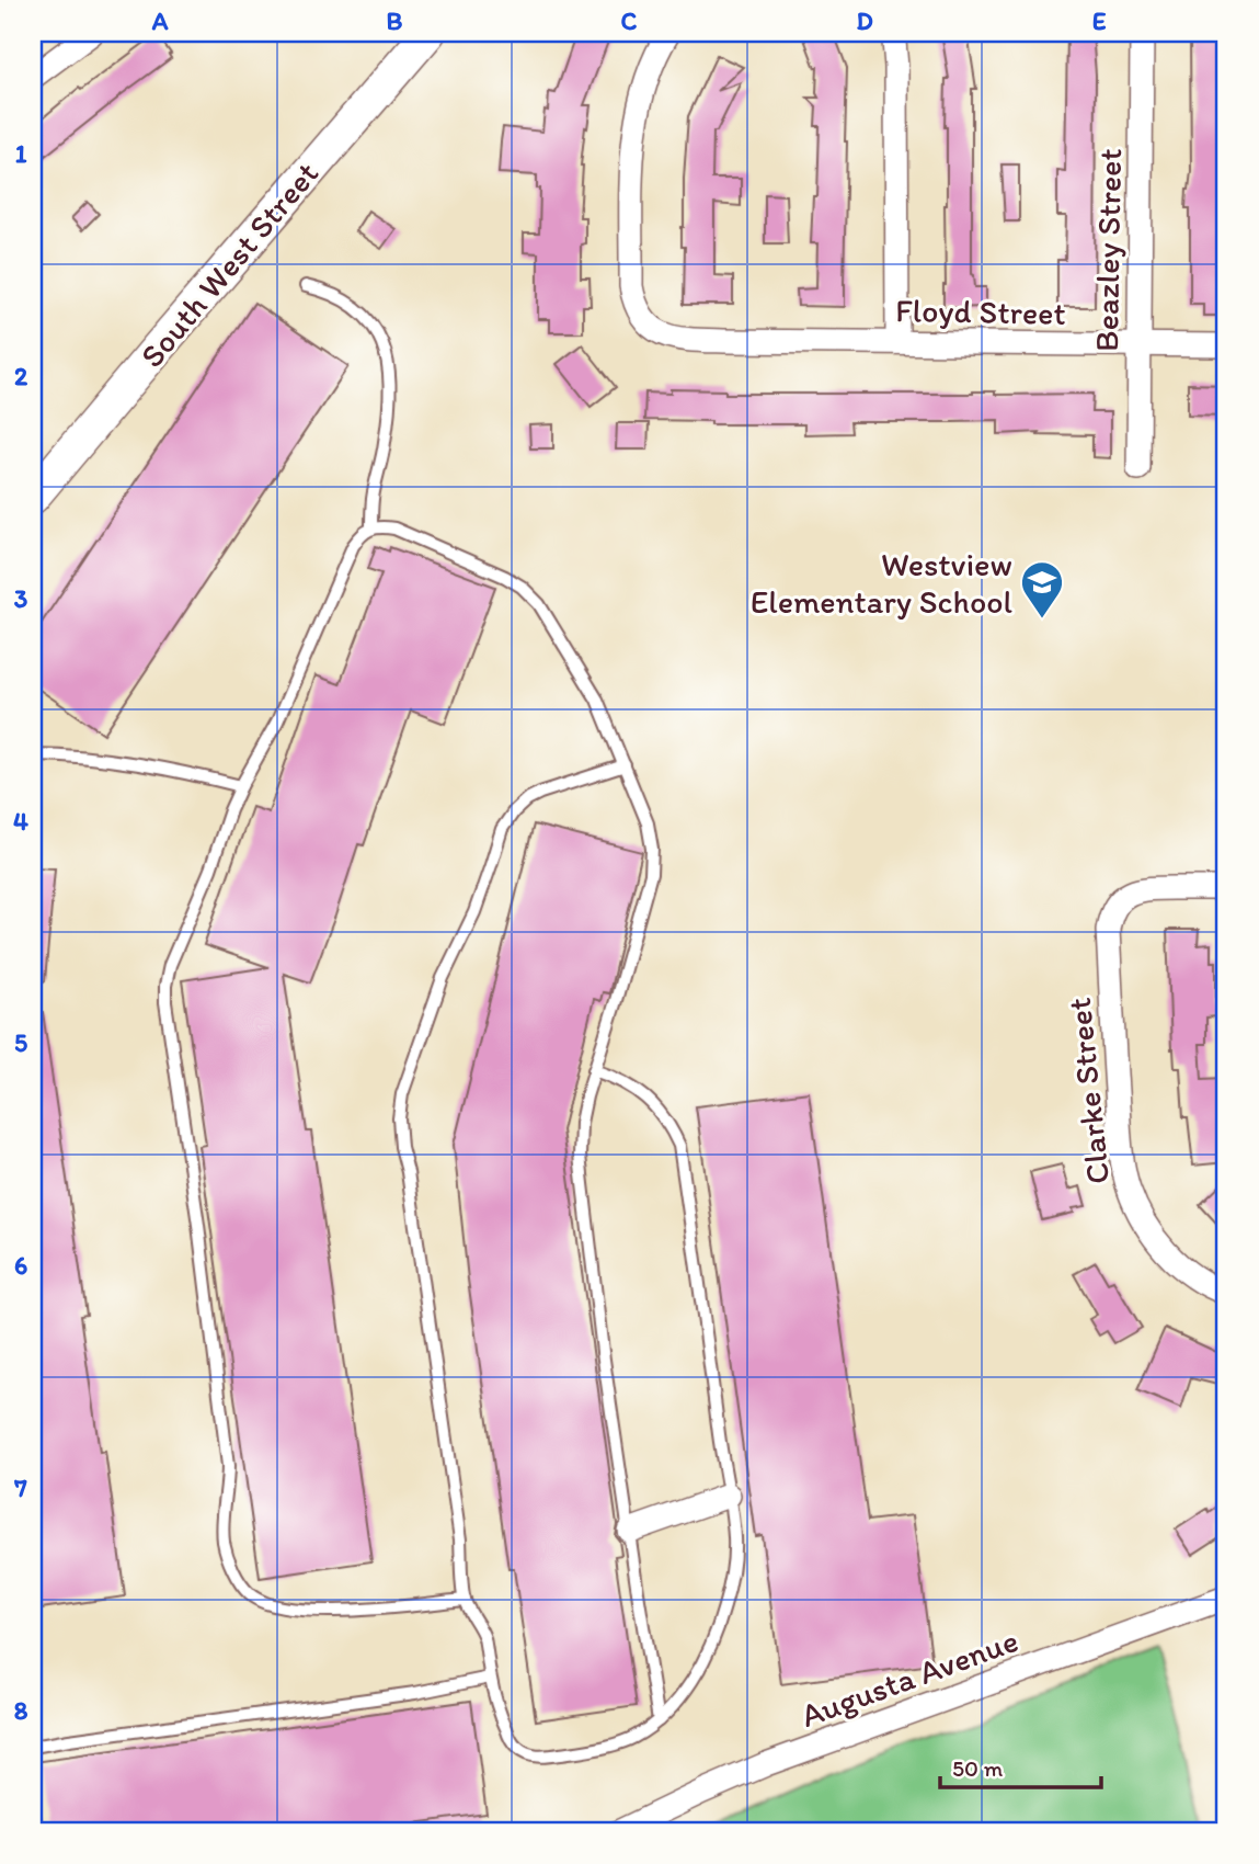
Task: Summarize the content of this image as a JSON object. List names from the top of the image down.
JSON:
{
  "streets": {
    "street": [
      "Beazley Street",
      "South West Street",
      "Floyd Street",
      "Clarke Street",
      "Augusta Avenue"
    ]
  },
  "crossings": [
    ["Beazley Street", "Floyd Street"]
  ],
  "places": {
    "school or university": ["Westview Elementary School"]
  },
  "scale_bar": "50 m",
  "grid": {
    "columns": [
      "A",
      "B",
      "C",
      "D",
      "E"
    ],
    "rows": [
      "1",
      "2",
      "3",
      "4",
      "5",
      "6",
      "7",
      "8"
    ]
  }
}
